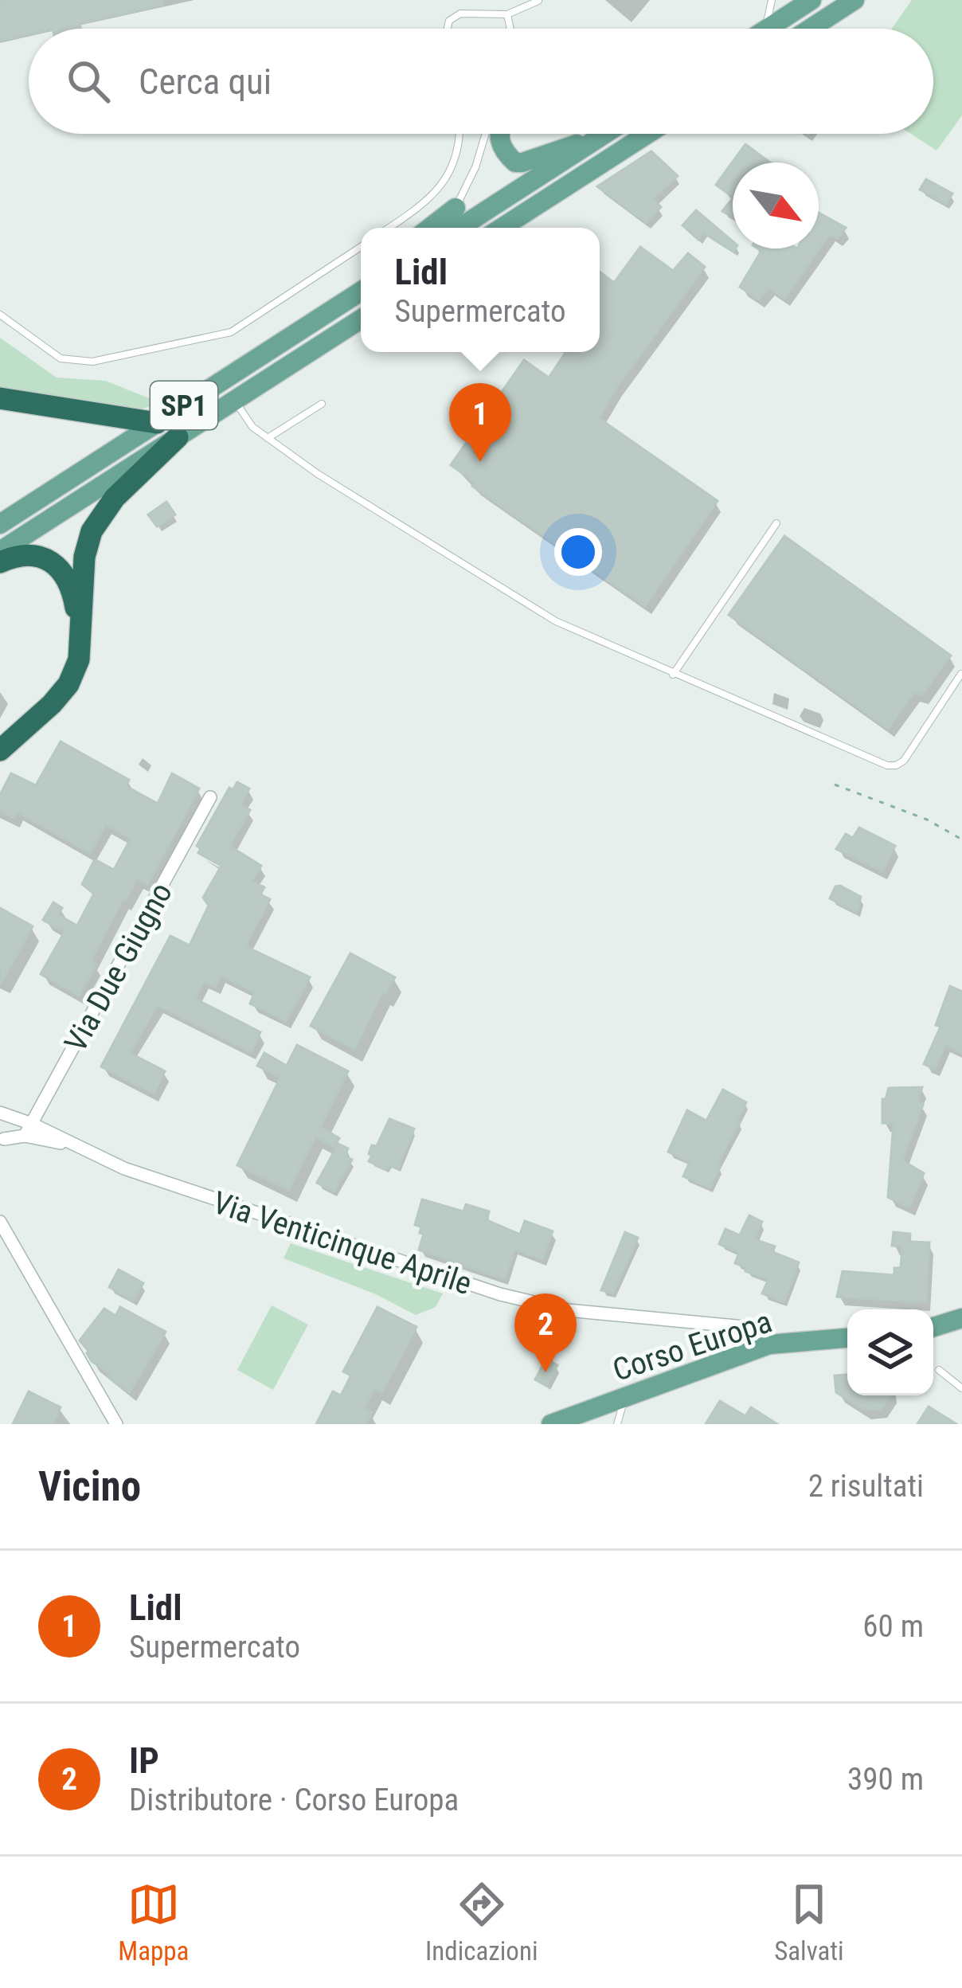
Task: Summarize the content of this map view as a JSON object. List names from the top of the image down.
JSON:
{
  "streets": {
    "main road": ["SP1", "Corso Europa"],
    "street": ["Via Due Giugno", "Via Venticinque Aprile"]
  },
  "crossings": [
    ["Via Due Giugno", "Via Venticinque Aprile"]
  ],
  "north": "bottom right",
  "page": {
    "search": "Cerca qui",
    "popup": ["Lidl", "Supermercato"],
    "pins": ["1", "2"],
    "heading": ["Vicino", "2 risultati"],
    "list": [
      {
        "mark": "1",
        "name": "Lidl",
        "note": "Supermercato",
        "value": "60 m"
      },
      {
        "mark": "2",
        "name": "IP",
        "note": "Distributore · Corso Europa",
        "value": "390 m"
      }
    ],
    "nav": ["Mappa", "Indicazioni", "Salvati"]
  }
}
